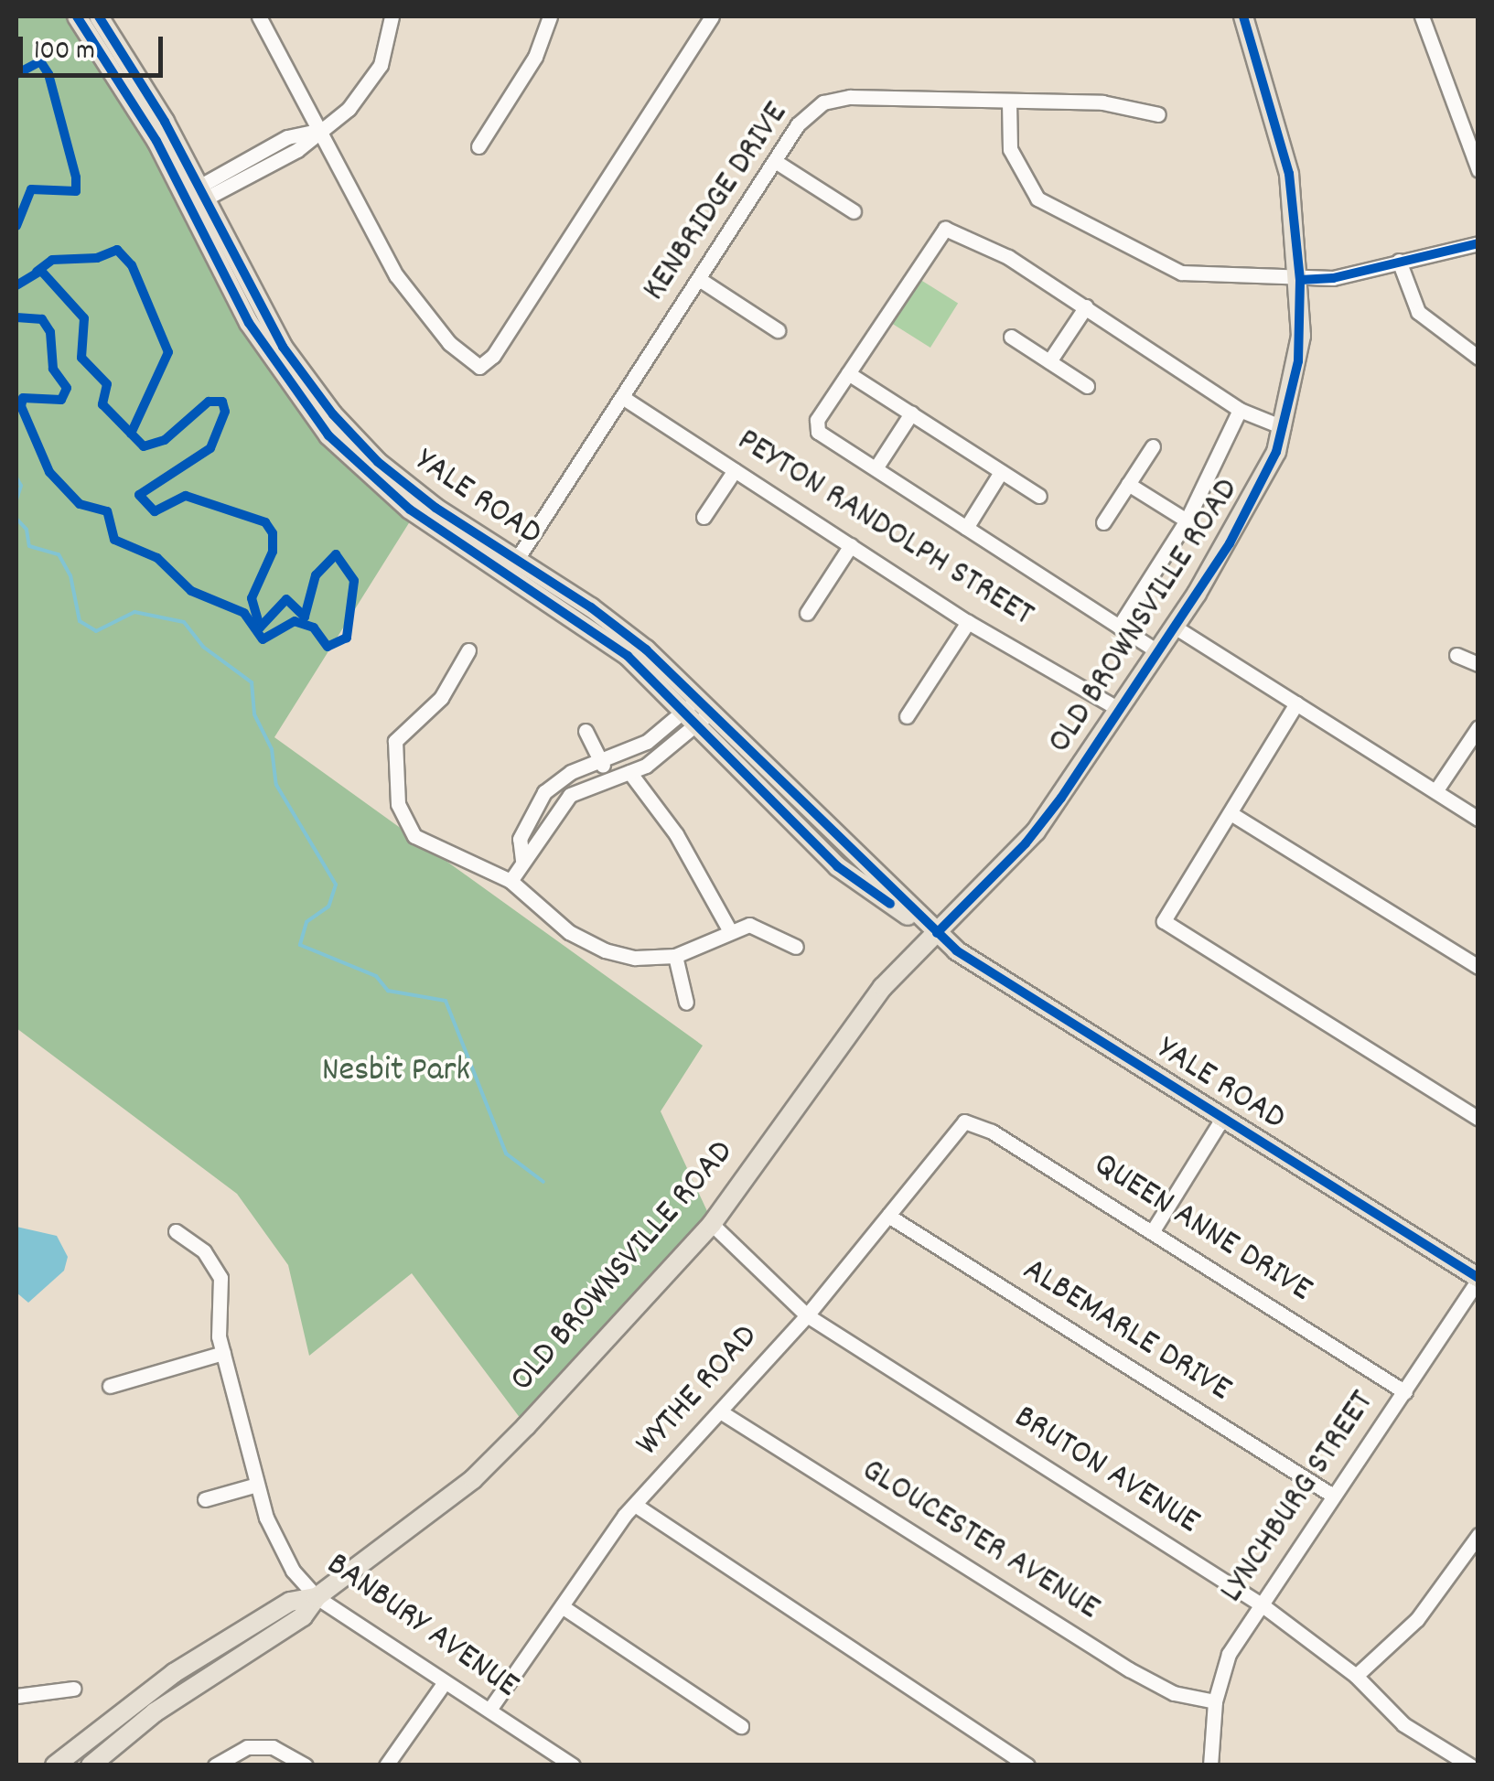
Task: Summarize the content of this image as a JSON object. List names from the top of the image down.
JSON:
{
  "streets": {
    "main road": ["YALE ROAD", "OLD BROWNSVILLE ROAD"],
    "street": [
      "KENBRIDGE DRIVE",
      "PEYTON RANDOLPH STREET",
      "QUEEN ANNE DRIVE",
      "ALBEMARLE DRIVE",
      "WYTHE ROAD",
      "BRUTON AVENUE",
      "LYNCHBURG STREET",
      "GLOUCESTER AVENUE",
      "BANBURY AVENUE"
    ]
  },
  "crossings": [
    ["KENBRIDGE DRIVE", "YALE ROAD"],
    ["KENBRIDGE DRIVE", "PEYTON RANDOLPH STREET"],
    ["YALE ROAD", "OLD BROWNSVILLE ROAD"],
    ["YALE ROAD", "LYNCHBURG STREET"],
    ["PEYTON RANDOLPH STREET", "OLD BROWNSVILLE ROAD"],
    ["OLD BROWNSVILLE ROAD", "BRUTON AVENUE"],
    ["OLD BROWNSVILLE ROAD", "BANBURY AVENUE"],
    ["QUEEN ANNE DRIVE", "WYTHE ROAD"],
    ["QUEEN ANNE DRIVE", "LYNCHBURG STREET"],
    ["ALBEMARLE DRIVE", "WYTHE ROAD"],
    ["ALBEMARLE DRIVE", "LYNCHBURG STREET"],
    ["WYTHE ROAD", "BRUTON AVENUE"],
    ["WYTHE ROAD", "GLOUCESTER AVENUE"],
    ["WYTHE ROAD", "BANBURY AVENUE"],
    ["BRUTON AVENUE", "LYNCHBURG STREET"],
    ["LYNCHBURG STREET", "GLOUCESTER AVENUE"]
  ],
  "parks": ["Nesbit Park"],
  "scale_bar": "100 m"
}
